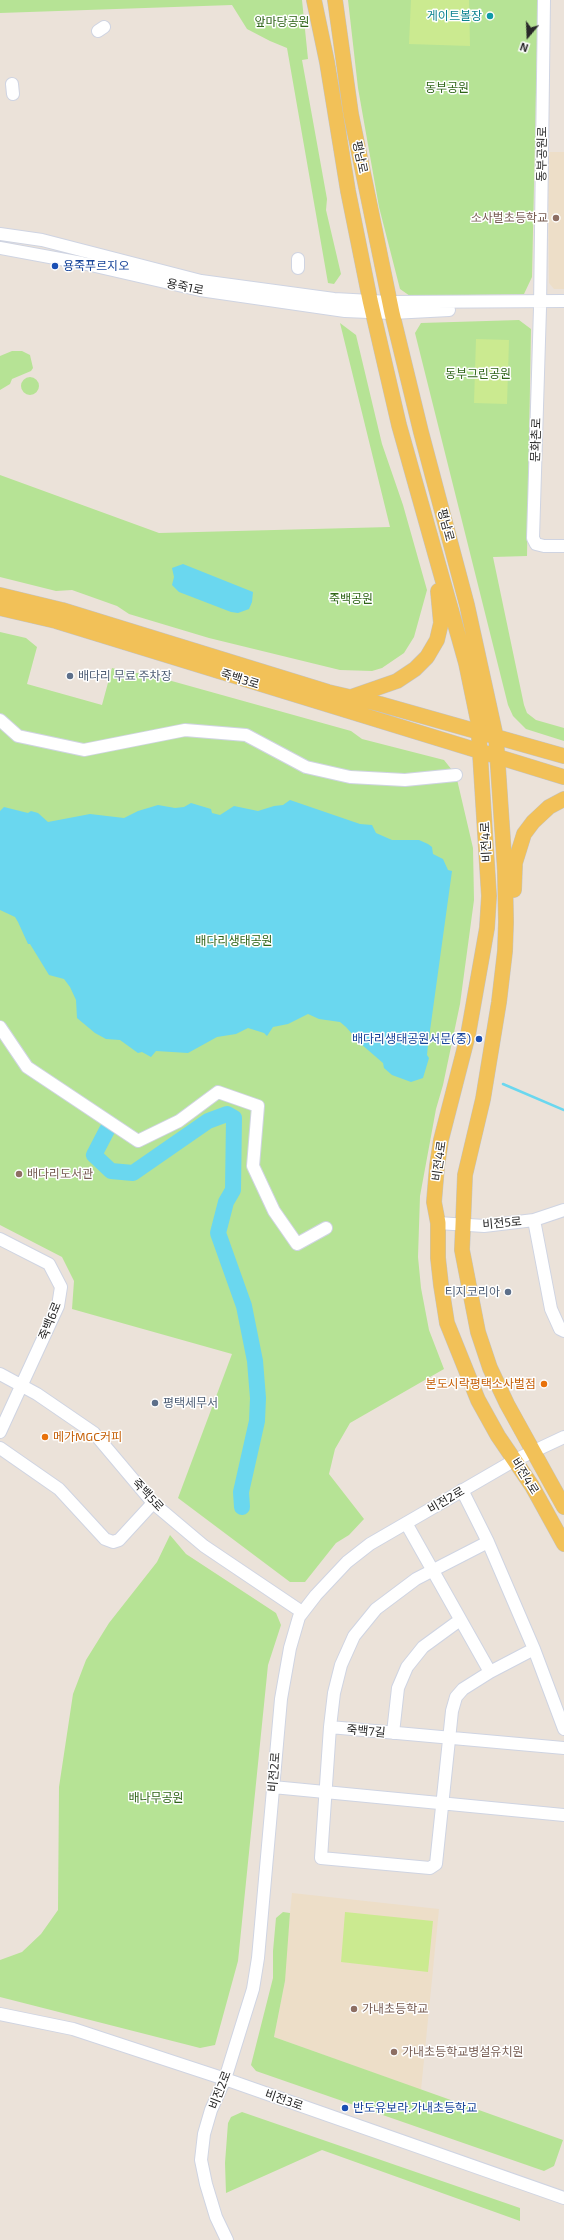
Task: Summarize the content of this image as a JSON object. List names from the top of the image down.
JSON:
{
  "streets": {
    "main road": ["평남로", "죽백3로", "비전4로"],
    "street": [
      "동부공원로",
      "용죽1로",
      "문화촌로",
      "비전5로",
      "죽백6로",
      "죽백5로",
      "비전2로",
      "죽백7길",
      "비전3로"
    ]
  },
  "crossings": [
    ["동부공원로", "문화촌로"],
    ["평남로", "용죽1로"],
    ["평남로", "죽백3로"],
    ["평남로", "비전4로"],
    ["죽백3로", "비전4로"],
    ["비전4로", "비전5로"],
    ["비전4로", "비전2로"],
    ["죽백6로", "죽백5로"],
    ["죽백5로", "비전2로"],
    ["비전2로", "비전3로"]
  ],
  "parks": [
    "앞마당공원",
    "동부공원",
    "동부그린공원",
    "죽백공원",
    "배다리생태공원",
    "배나무공원"
  ],
  "places": [
    "게이트볼장",
    "소사벌초등학교",
    "용죽푸르지오",
    "배다리 무료 주차장",
    "배다리생태공원서문(중)",
    "배다리도서관",
    "티지코리아",
    "본도시락평택소사벌점",
    "평택세무서",
    "메가MGC커피",
    "가내초등학교",
    "가내초등학교병설유치원",
    "반도유보라.가내초등학교"
  ],
  "north": "bottom"
}
